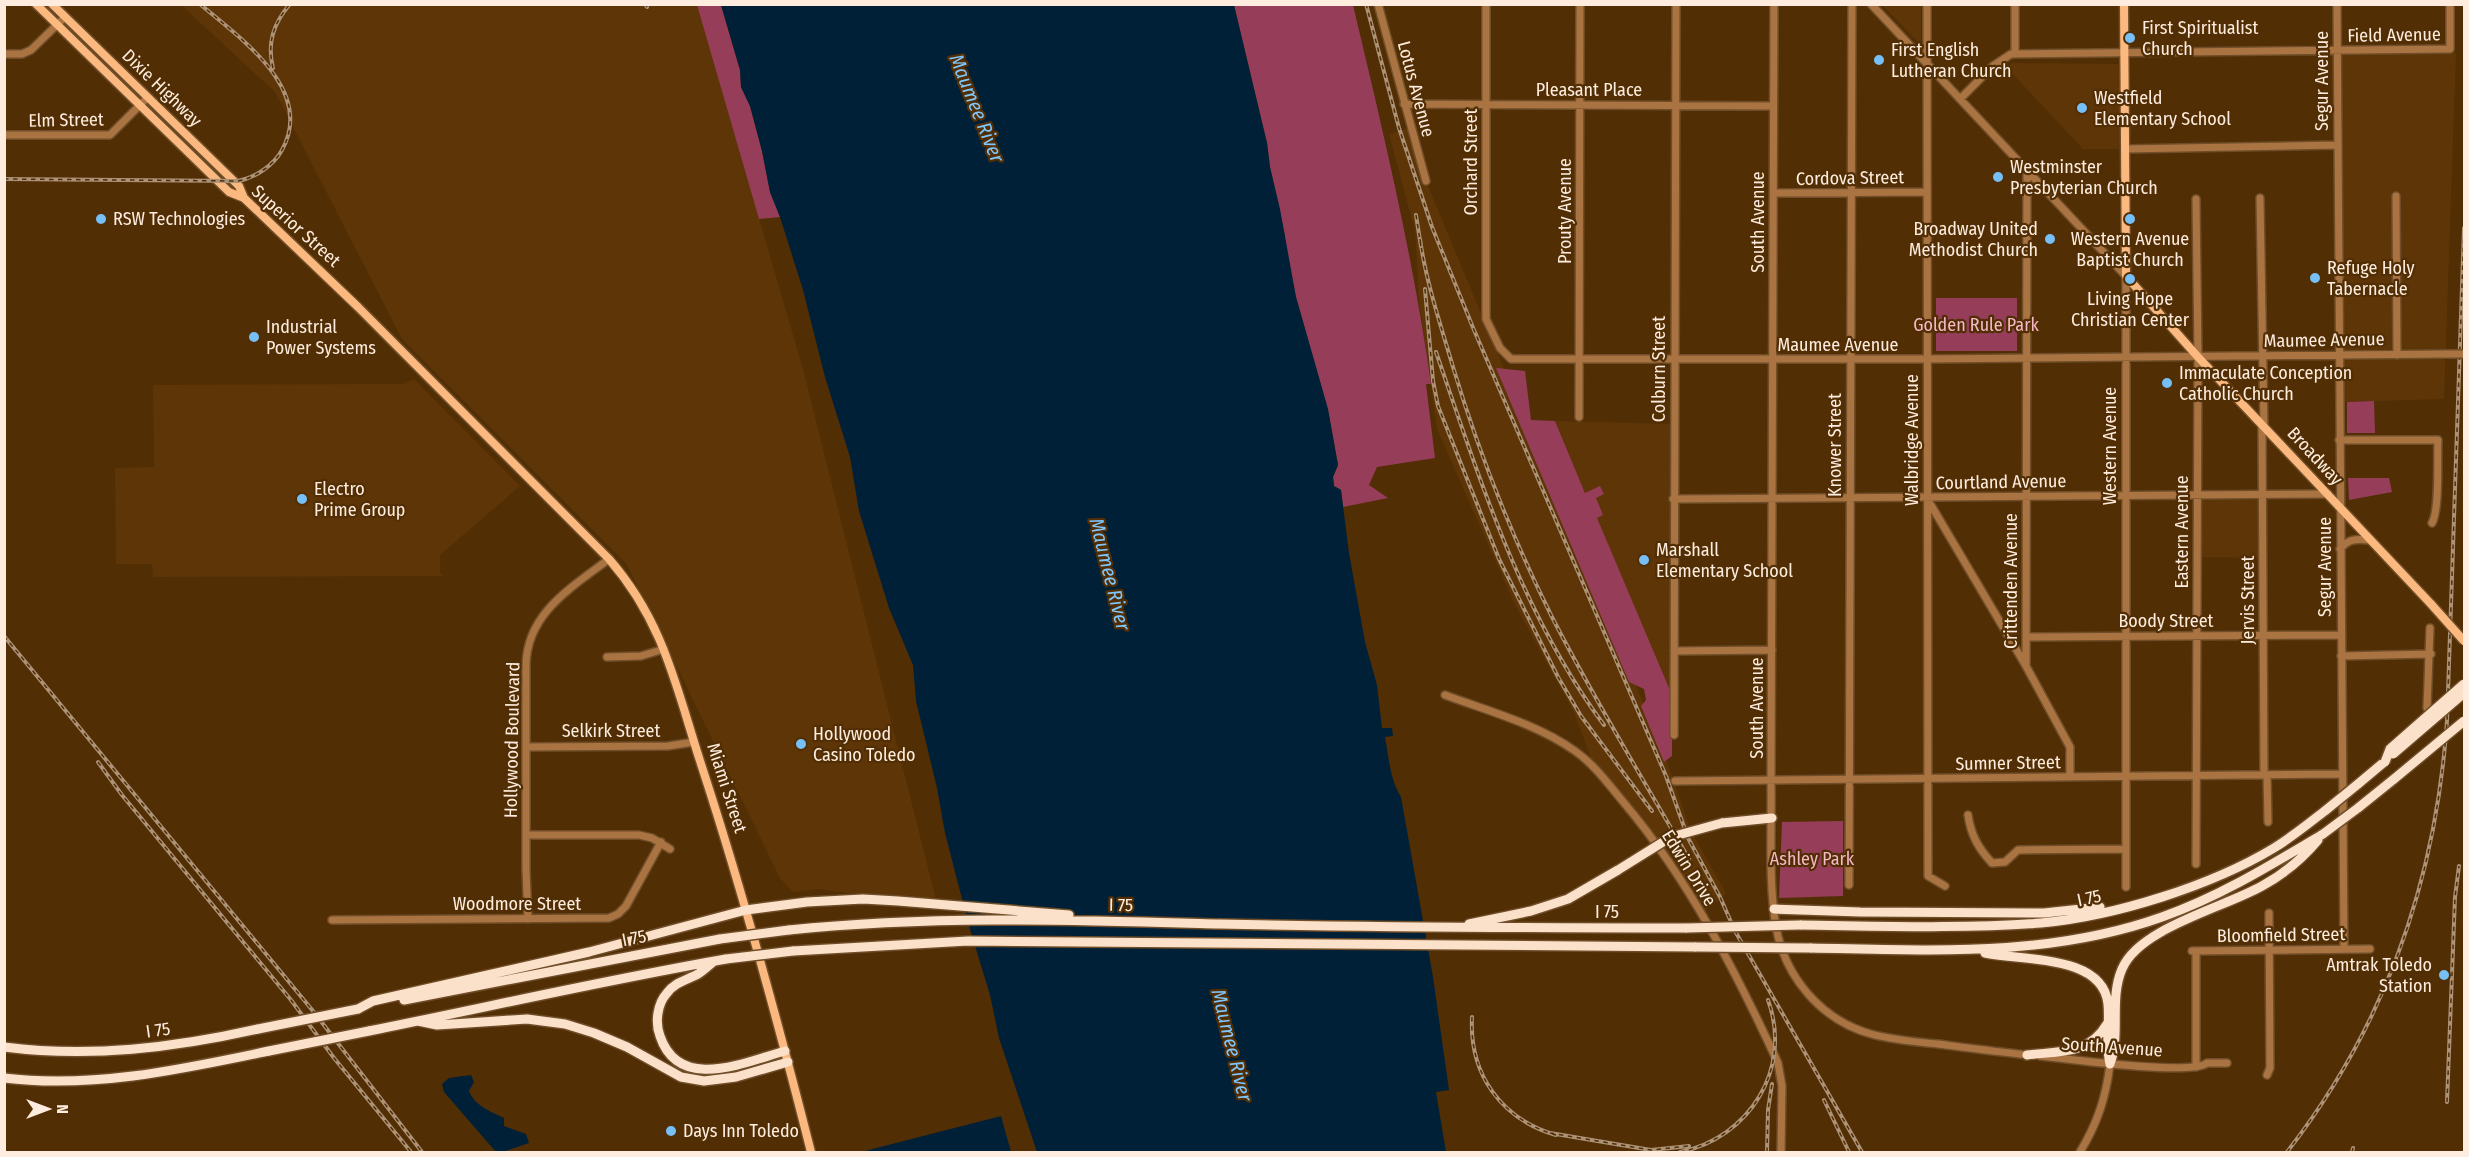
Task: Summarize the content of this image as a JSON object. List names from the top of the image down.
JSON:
{
  "streets": {
    "highway": ["I 75"],
    "main road": [
      "Dixie Highway",
      "Superior Street",
      "Western Avenue",
      "Broadway",
      "Miami Street"
    ],
    "street": [
      "Field Avenue",
      "Segur Avenue",
      "Lotus Avenue",
      "Pleasant Place",
      "Elm Street",
      "Orchard Street",
      "Cordova Street",
      "Prouty Avenue",
      "South Avenue",
      "Maumee Avenue",
      "Colburn Street",
      "Walbridge Avenue",
      "Knower Street",
      "Courtland Avenue",
      "Eastern Avenue",
      "Crittenden Avenue",
      "Jervis Street",
      "Boody Street",
      "Selkirk Street",
      "Hollywood Boulevard",
      "Sumner Street",
      "Edwin Drive",
      "Woodmore Street",
      "Bloomfield Street"
    ]
  },
  "crossings": [
    ["Field Avenue", "Segur Avenue"],
    ["Field Avenue", "Western Avenue"],
    ["Segur Avenue", "Maumee Avenue"],
    ["Segur Avenue", "Broadway"],
    ["Segur Avenue", "Boody Street"],
    ["Segur Avenue", "Sumner Street"],
    ["Segur Avenue", "Bloomfield Street"],
    ["Dixie Highway", "Elm Street"],
    ["Dixie Highway", "Superior Street"],
    ["Lotus Avenue", "Pleasant Place"],
    ["Pleasant Place", "Orchard Street"],
    ["Pleasant Place", "Prouty Avenue"],
    ["Pleasant Place", "South Avenue"],
    ["Pleasant Place", "Colburn Street"],
    ["Elm Street", "Superior Street"],
    ["Orchard Street", "Maumee Avenue"],
    ["Cordova Street", "South Avenue"],
    ["Cordova Street", "Walbridge Avenue"],
    ["Cordova Street", "Knower Street"],
    ["Prouty Avenue", "Maumee Avenue"],
    ["South Avenue", "Maumee Avenue"],
    ["South Avenue", "Courtland Avenue"],
    ["South Avenue", "Sumner Street"],
    ["South Avenue", "Bloomfield Street"],
    ["Superior Street", "Miami Street"],
    ["Maumee Avenue", "Colburn Street"],
    ["Maumee Avenue", "Walbridge Avenue"],
    ["Maumee Avenue", "Knower Street"],
    ["Maumee Avenue", "Western Avenue"],
    ["Maumee Avenue", "Broadway"],
    ["Maumee Avenue", "Eastern Avenue"],
    ["Maumee Avenue", "Crittenden Avenue"],
    ["Maumee Avenue", "Jervis Street"],
    ["Colburn Street", "Courtland Avenue"],
    ["Walbridge Avenue", "Broadway"],
    ["Walbridge Avenue", "Courtland Avenue"],
    ["Walbridge Avenue", "Sumner Street"],
    ["Knower Street", "Courtland Avenue"],
    ["Knower Street", "Sumner Street"],
    ["Western Avenue", "Broadway"],
    ["Western Avenue", "Courtland Avenue"],
    ["Western Avenue", "Boody Street"],
    ["Western Avenue", "Sumner Street"],
    ["Broadway", "Courtland Avenue"],
    ["Broadway", "Eastern Avenue"],
    ["Broadway", "Crittenden Avenue"],
    ["Broadway", "Jervis Street"],
    ["Courtland Avenue", "Eastern Avenue"],
    ["Courtland Avenue", "Crittenden Avenue"],
    ["Courtland Avenue", "Jervis Street"],
    ["Eastern Avenue", "Boody Street"],
    ["Eastern Avenue", "Sumner Street"],
    ["Crittenden Avenue", "Boody Street"],
    ["Jervis Street", "Boody Street"],
    ["Jervis Street", "Sumner Street"],
    ["Selkirk Street", "Hollywood Boulevard"],
    ["Selkirk Street", "Miami Street"],
    ["Hollywood Boulevard", "Miami Street"],
    ["Hollywood Boulevard", "Woodmore Street"]
  ],
  "water": ["Maumee River"],
  "parks": ["Golden Rule Park", "Ashley Park"],
  "places": [
    "First Spiritualist Church",
    "First English Lutheran Church",
    "Westfield Elementary School",
    "Westminster Presbyterian Church",
    "RSW Technologies",
    "Western Avenue Baptist Church",
    "Broadway United Methodist Church",
    "Refuge Holy Tabernacle",
    "Living Hope Christian Center",
    "Industrial Power Systems",
    "Immaculate Conception Catholic Church",
    "Electro Prime Group",
    "Marshall Elementary School",
    "Hollywood Casino Toledo",
    "Amtrak Toledo Station",
    "Days Inn Toledo"
  ],
  "north": "right"
}
